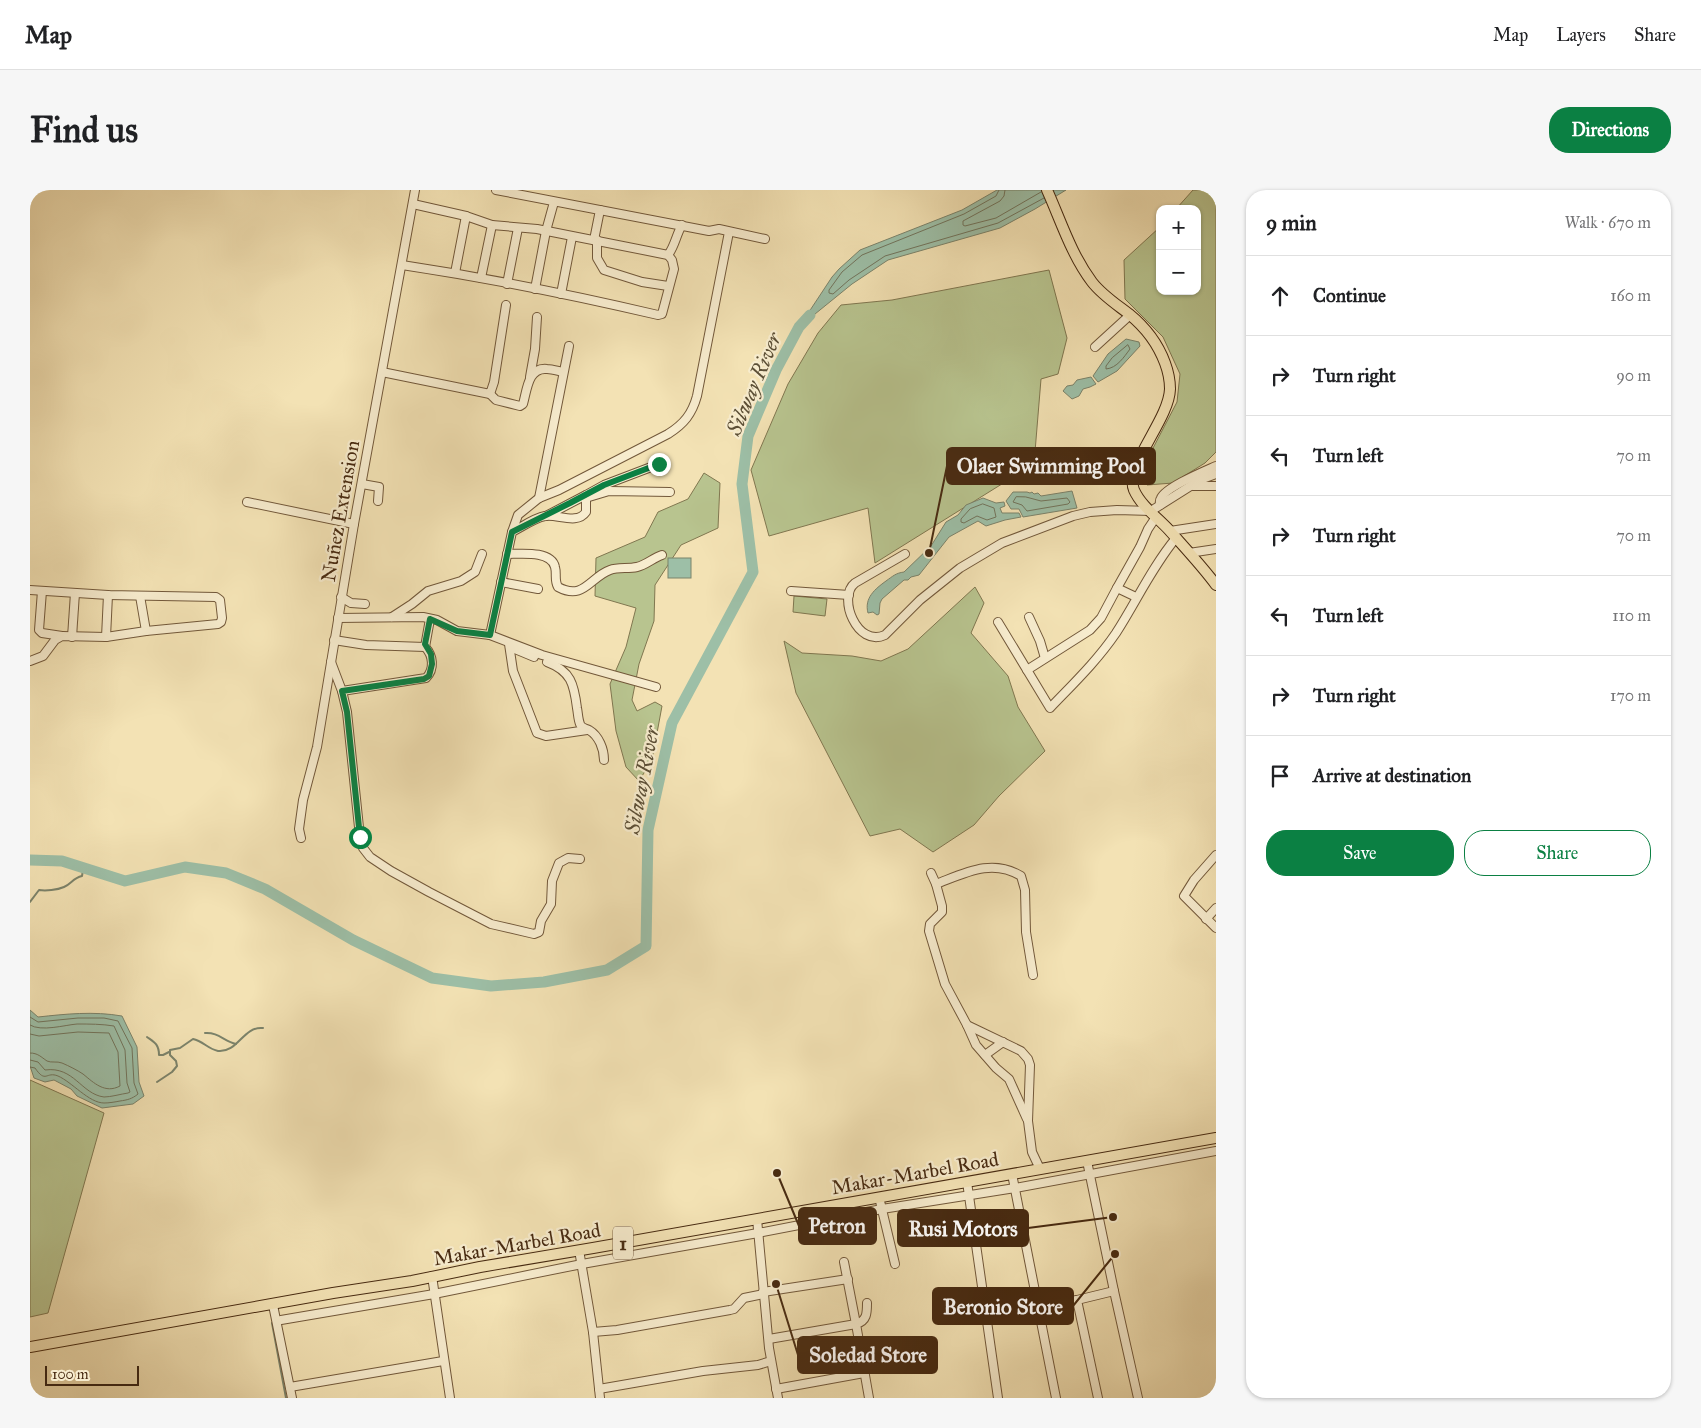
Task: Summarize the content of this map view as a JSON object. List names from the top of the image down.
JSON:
{
  "streets": {
    "main road": ["Makar-Marbel Road", "1"],
    "street": ["Nuñez Extension"]
  },
  "water": ["Silway River"],
  "places": [
    "Olaer Swimming Pool",
    "Petron",
    "Rusi Motors",
    "Beronio Store",
    "Soledad Store"
  ],
  "scale_bar": "100 m",
  "page": {
    "header": "Map",
    "nav": ["Map", "Layers", "Share"],
    "buttons": [
      "Directions",
      ["Save", "Share"]
    ],
    "title": "Find us",
    "heading": ["9 min", "Walk · 670 m"],
    "map_buttons": ["+", "−"],
    "list": [
      ["Continue", "160 m"],
      ["Turn right", "90 m"],
      ["Turn left", "70 m"],
      ["Turn right", "70 m"],
      ["Turn left", "110 m"],
      ["Turn right", "170 m"],
      "Arrive at destination"
    ],
    "scale": "100 m"
  }
}
